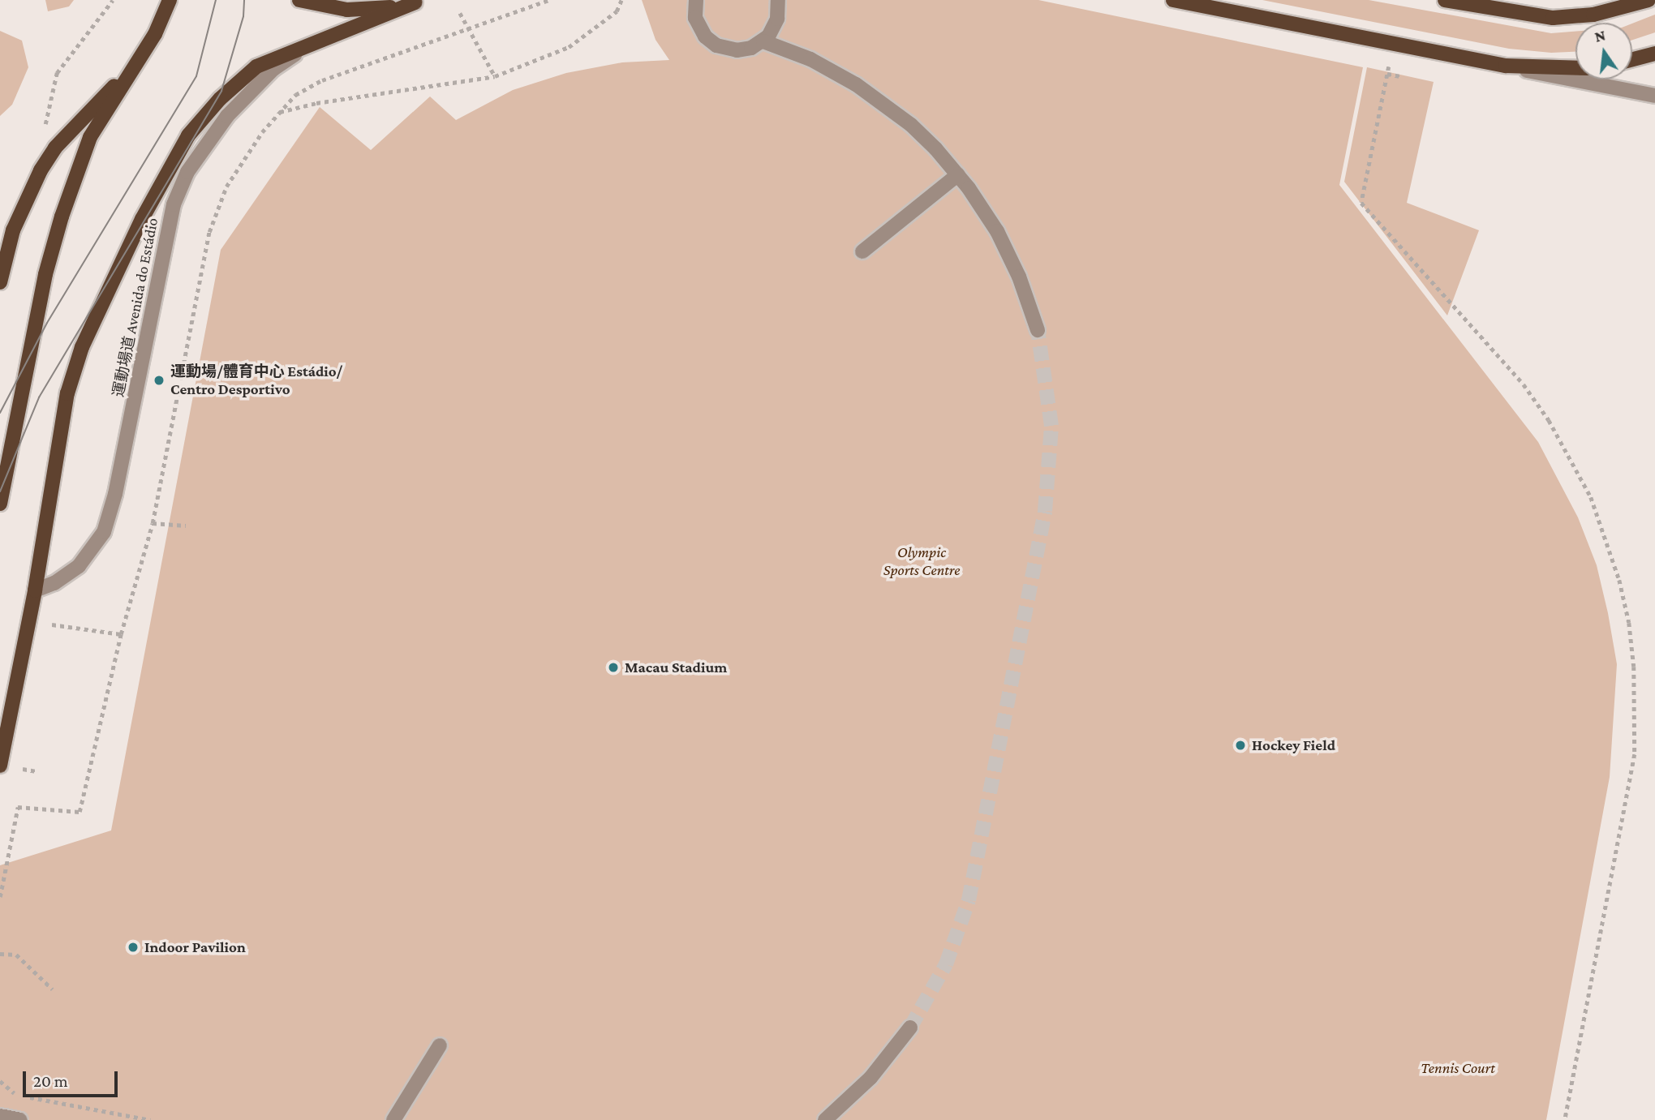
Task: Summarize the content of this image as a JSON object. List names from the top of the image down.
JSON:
{
  "streets": {
    "main road": ["運動場道 Avenida do Estádio"]
  },
  "parks": ["Olympic Sports Centre", "Tennis Court"],
  "places": [
    "運動場/體育中心 Estádio/ Centro Desportivo",
    "Macau Stadium",
    "Hockey Field",
    "Indoor Pavilion"
  ],
  "scale_bar": "20 m",
  "north": "top"
}
